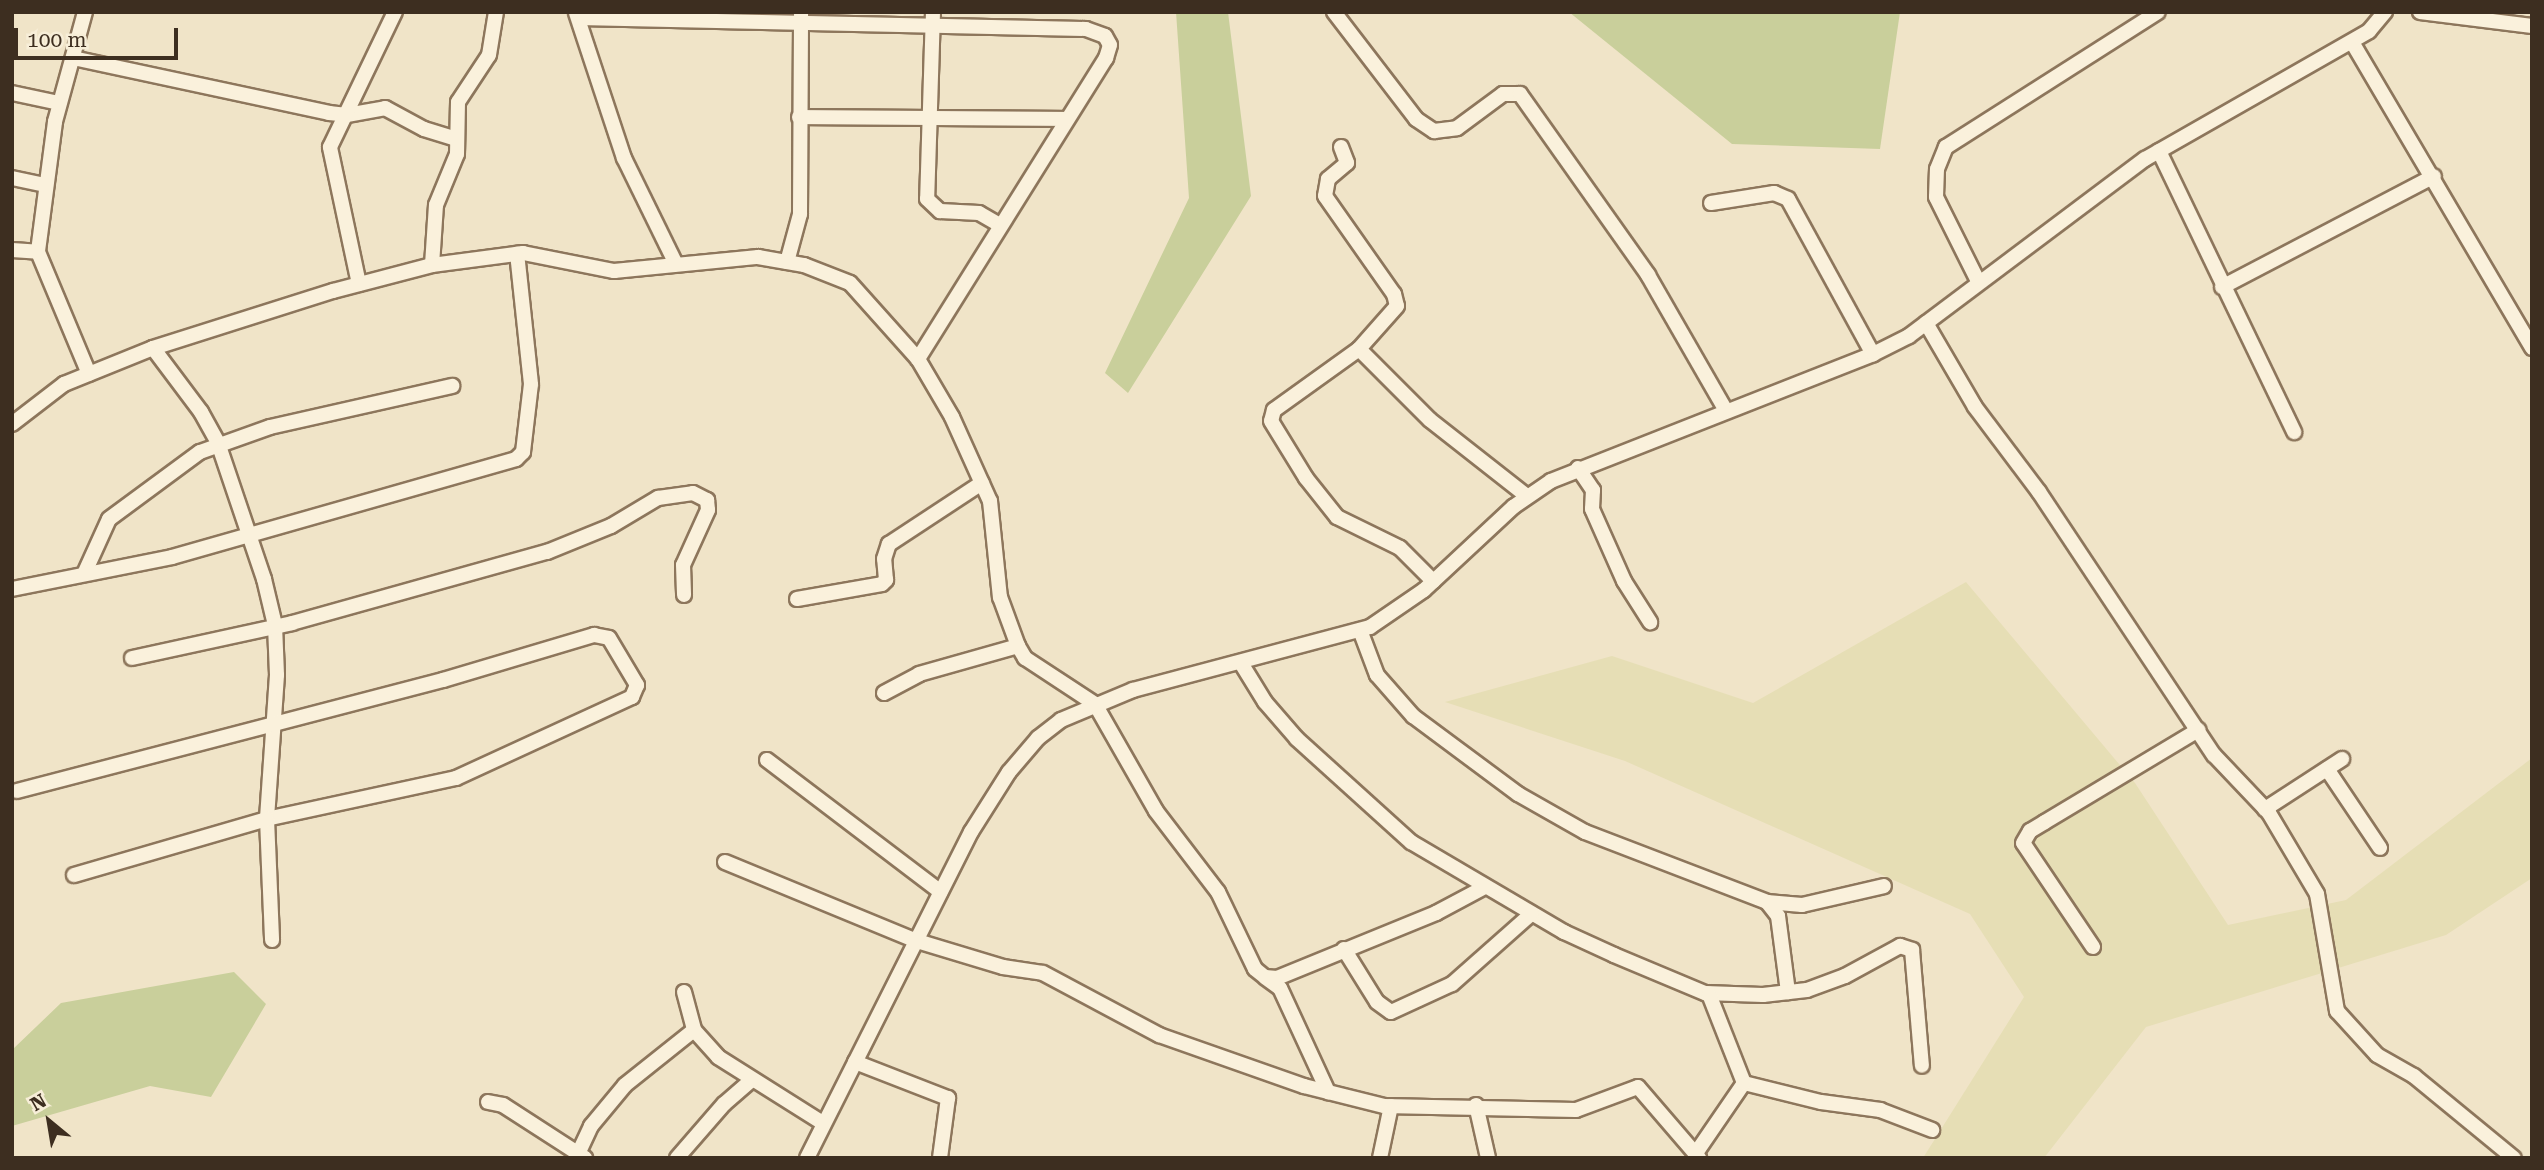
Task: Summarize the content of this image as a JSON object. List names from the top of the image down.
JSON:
{
  "scale_bar": "100 m",
  "north": "top left"
}
